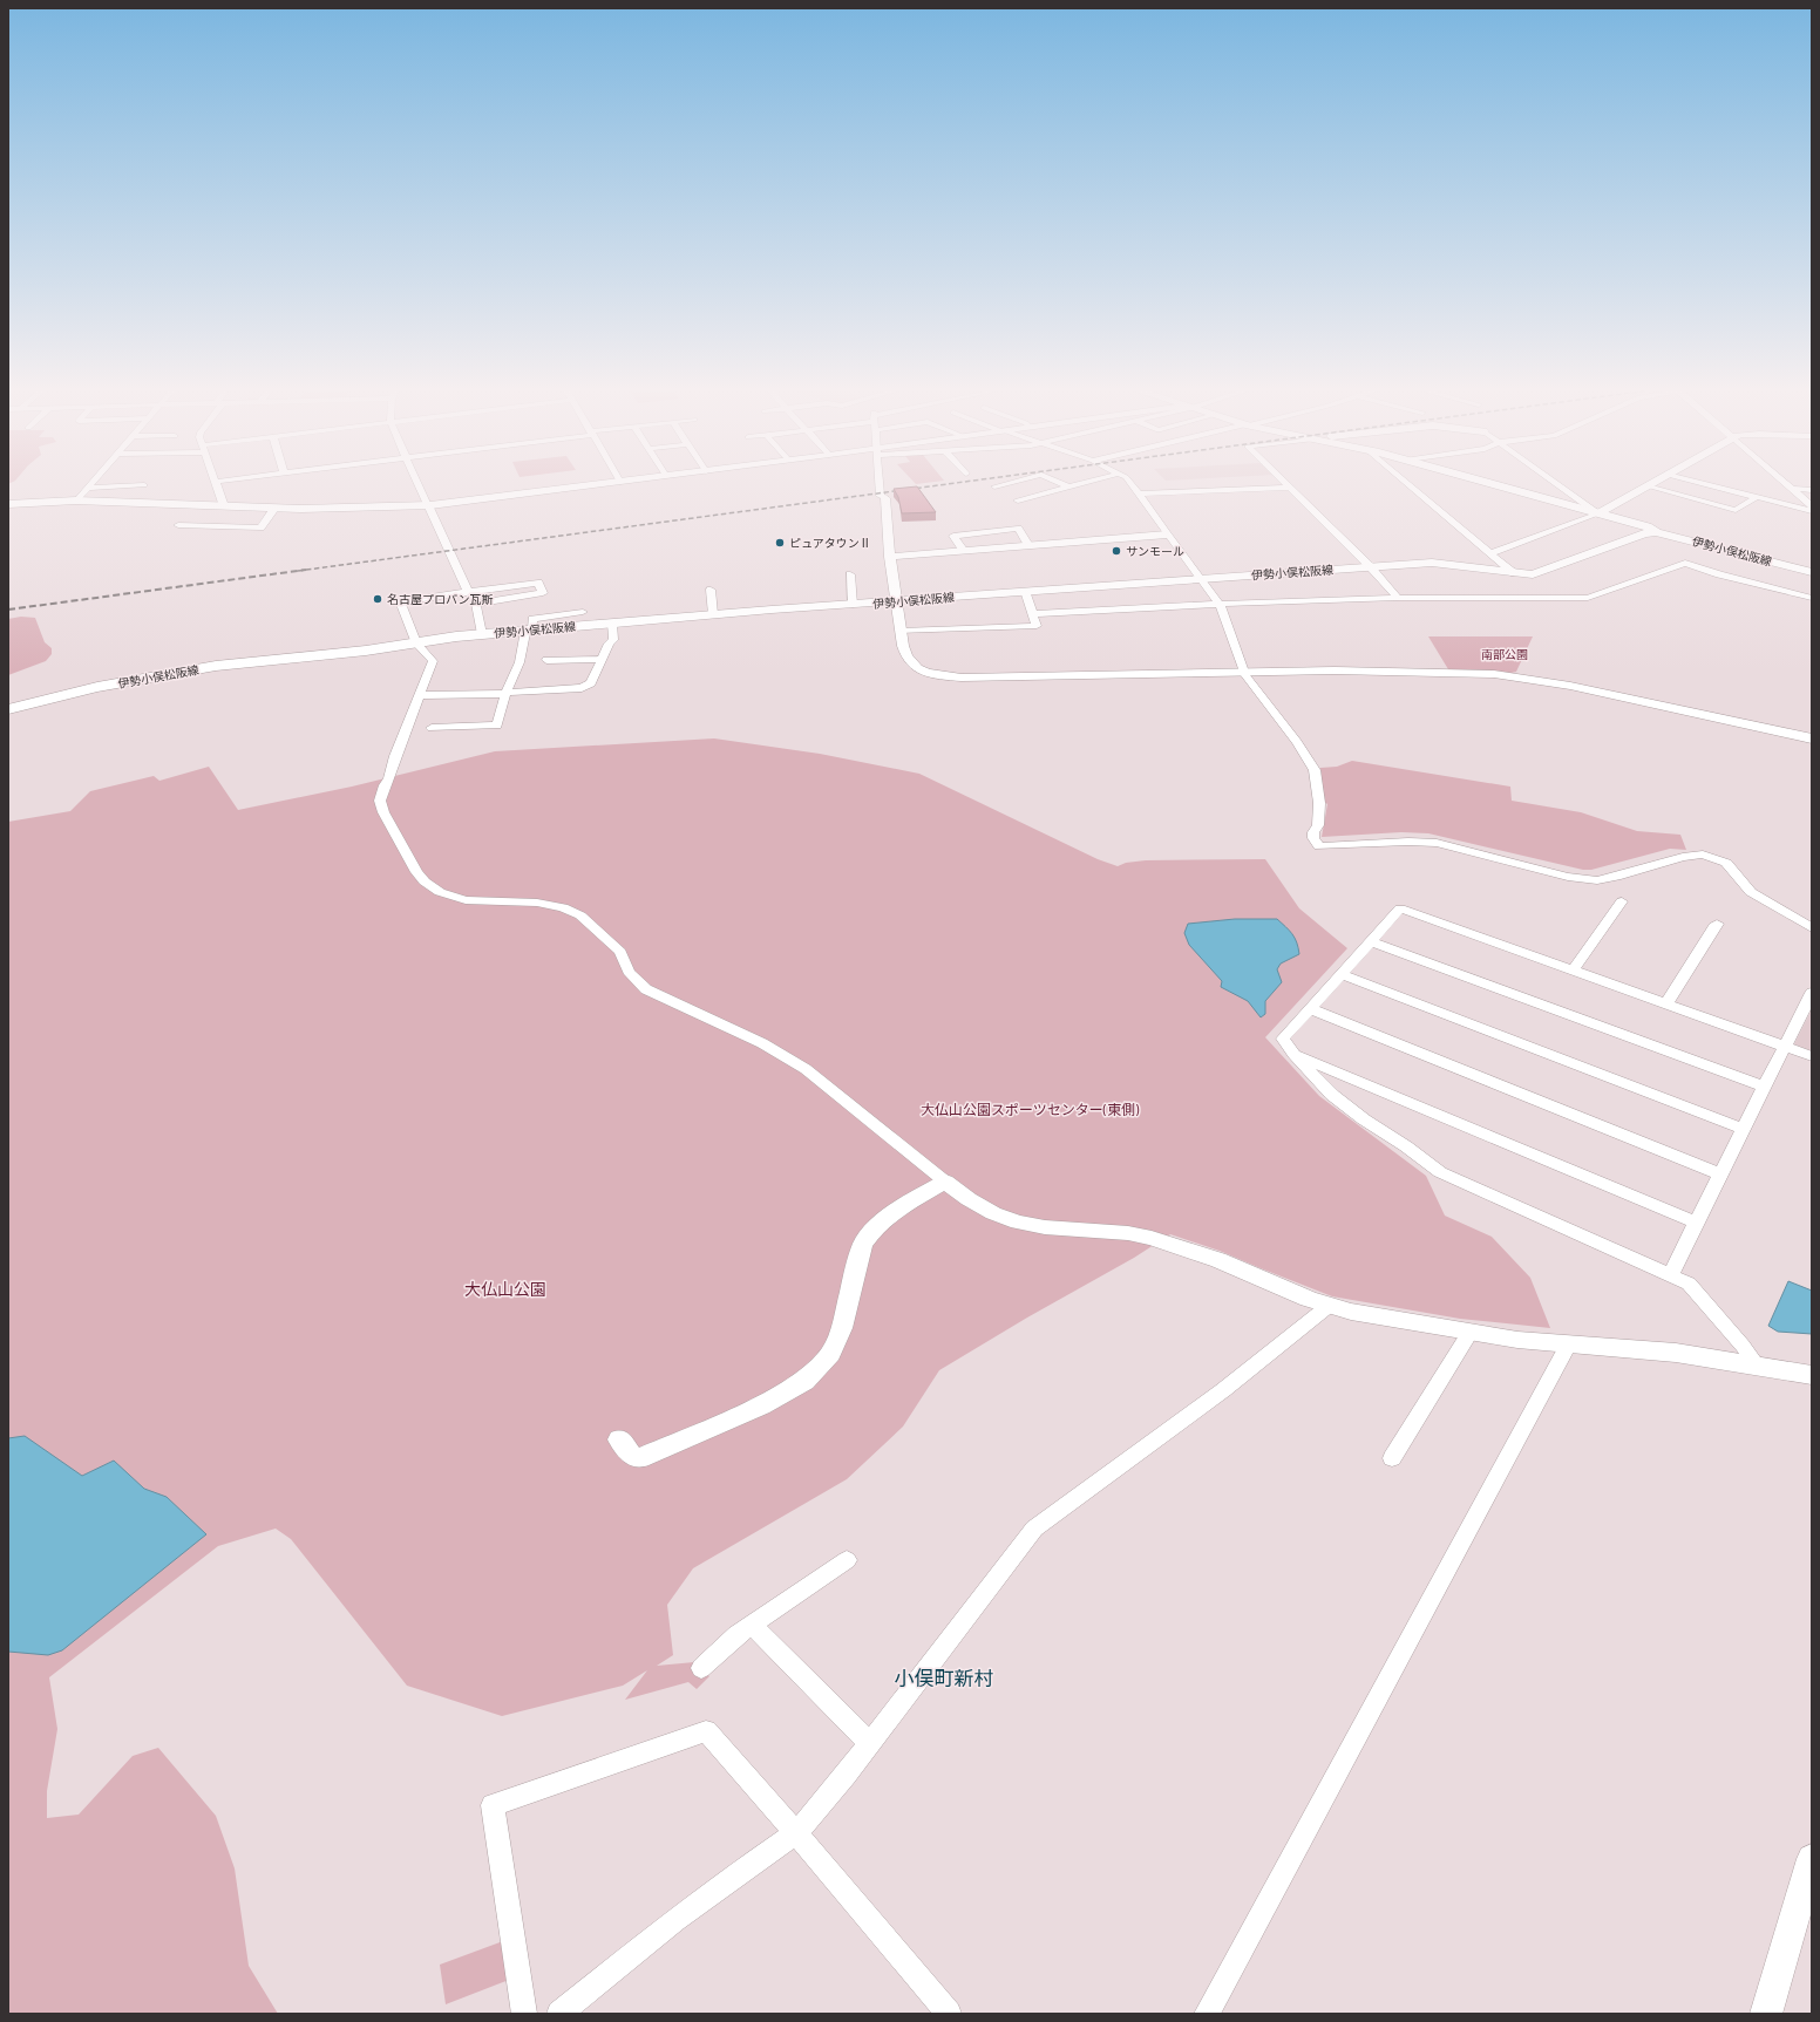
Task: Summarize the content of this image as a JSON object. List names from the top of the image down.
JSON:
{
  "streets": {
    "main road": ["伊勢小俣松阪線"]
  },
  "districts": ["小俣町新村"],
  "parks": ["南部公園", "大仏山公園スポーツセンター(東側)", "大仏山公園"],
  "places": ["ピュアタウンⅡ", "サンモール", "名古屋プロパン瓦斯"]
}
